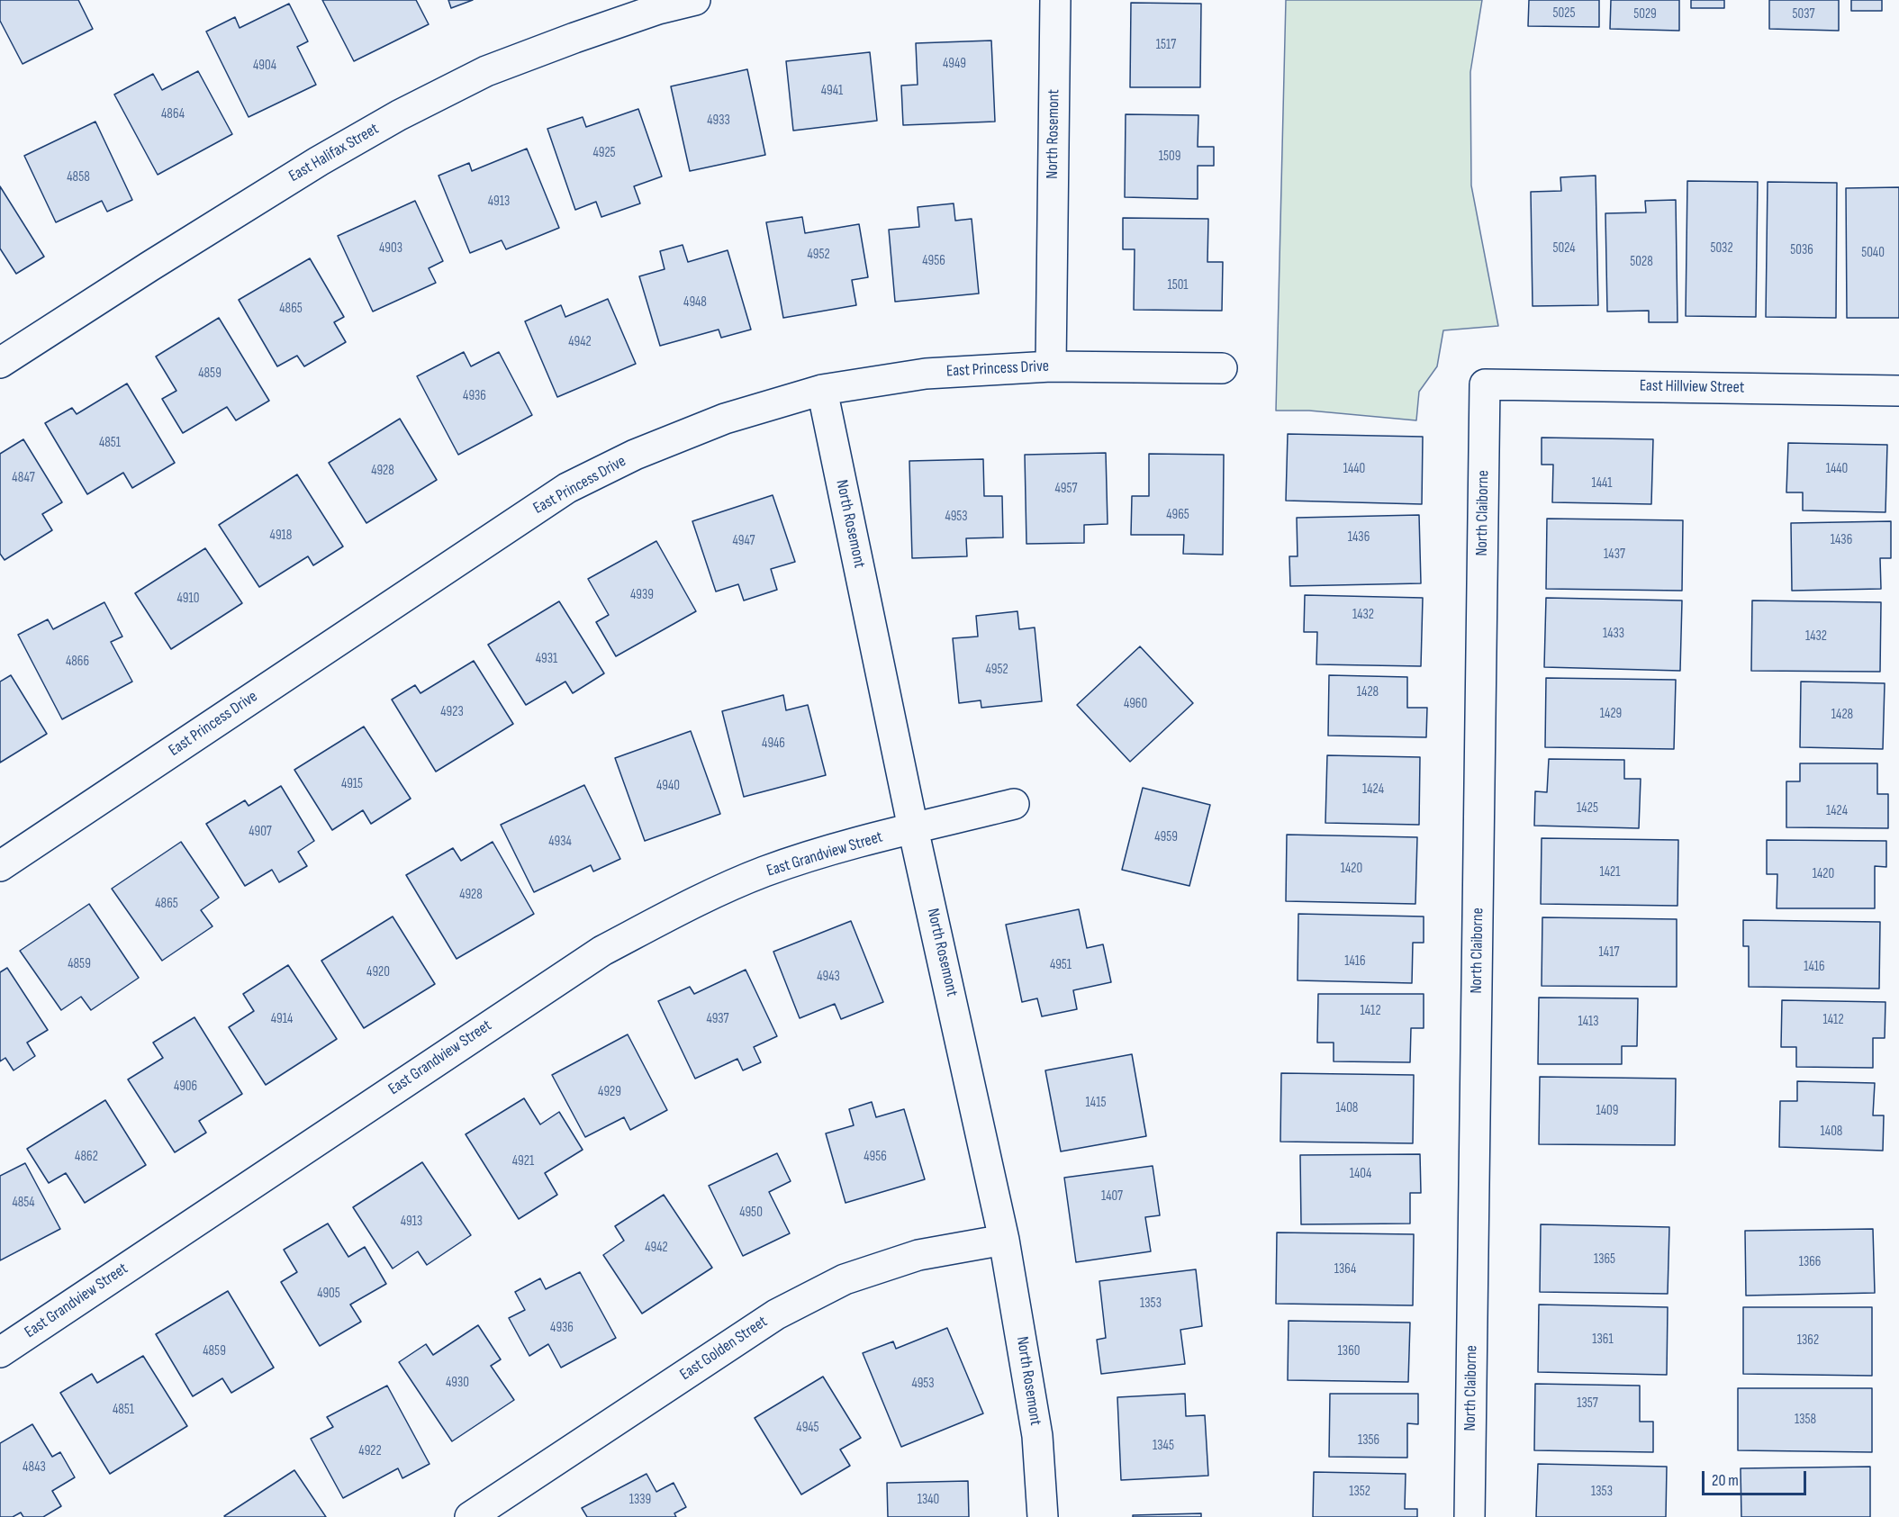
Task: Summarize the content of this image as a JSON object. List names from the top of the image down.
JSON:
{
  "streets": {
    "street": [
      "North Rosemont",
      "East Halifax Street",
      "East Princess Drive",
      "East Hillview Street",
      "North Claiborne",
      "East Grandview Street",
      "East Golden Street"
    ]
  },
  "crossings": [
    ["North Rosemont", "East Princess Drive"],
    ["North Rosemont", "East Grandview Street"],
    ["North Rosemont", "East Golden Street"],
    ["East Hillview Street", "North Claiborne"]
  ],
  "house_numbers": [
    "5025",
    "5029",
    "5037",
    "1517",
    "4949",
    "4904",
    "4941",
    "4864",
    "4933",
    "4925",
    "1509",
    "4858",
    "4913",
    "4903",
    "5024",
    "5032",
    "5036",
    "5040",
    "4952",
    "4956",
    "5028",
    "1501",
    "4948",
    "4865",
    "4942",
    "4859",
    "4936",
    "4851",
    "1440",
    "1440",
    "4928",
    "4847",
    "1441",
    "4957",
    "4965",
    "4953",
    "4918",
    "1436",
    "1436",
    "4947",
    "1437",
    "4939",
    "4910",
    "1432",
    "1433",
    "1432",
    "4931",
    "4866",
    "4952",
    "1428",
    "4960",
    "4923",
    "1429",
    "1428",
    "4946",
    "4915",
    "4940",
    "1424",
    "1425",
    "1424",
    "4907",
    "4959",
    "4934",
    "1420",
    "1421",
    "1420",
    "4928",
    "4865",
    "1417",
    "1416",
    "4859",
    "4951",
    "1416",
    "4920",
    "4943",
    "1412",
    "4914",
    "4937",
    "1412",
    "1413",
    "4906",
    "4929",
    "1415",
    "1408",
    "1409",
    "1408",
    "4862",
    "4956",
    "4921",
    "1404",
    "1407",
    "4854",
    "4950",
    "4913",
    "4942",
    "1365",
    "1366",
    "1364",
    "4905",
    "1353",
    "4936",
    "1361",
    "1362",
    "4859",
    "1360",
    "4930",
    "4953",
    "1357",
    "4851",
    "1358",
    "4945",
    "1356",
    "1345",
    "4922",
    "4843",
    "1352",
    "1353",
    "1339",
    "1340"
  ],
  "scale_bar": "20 m"
}
